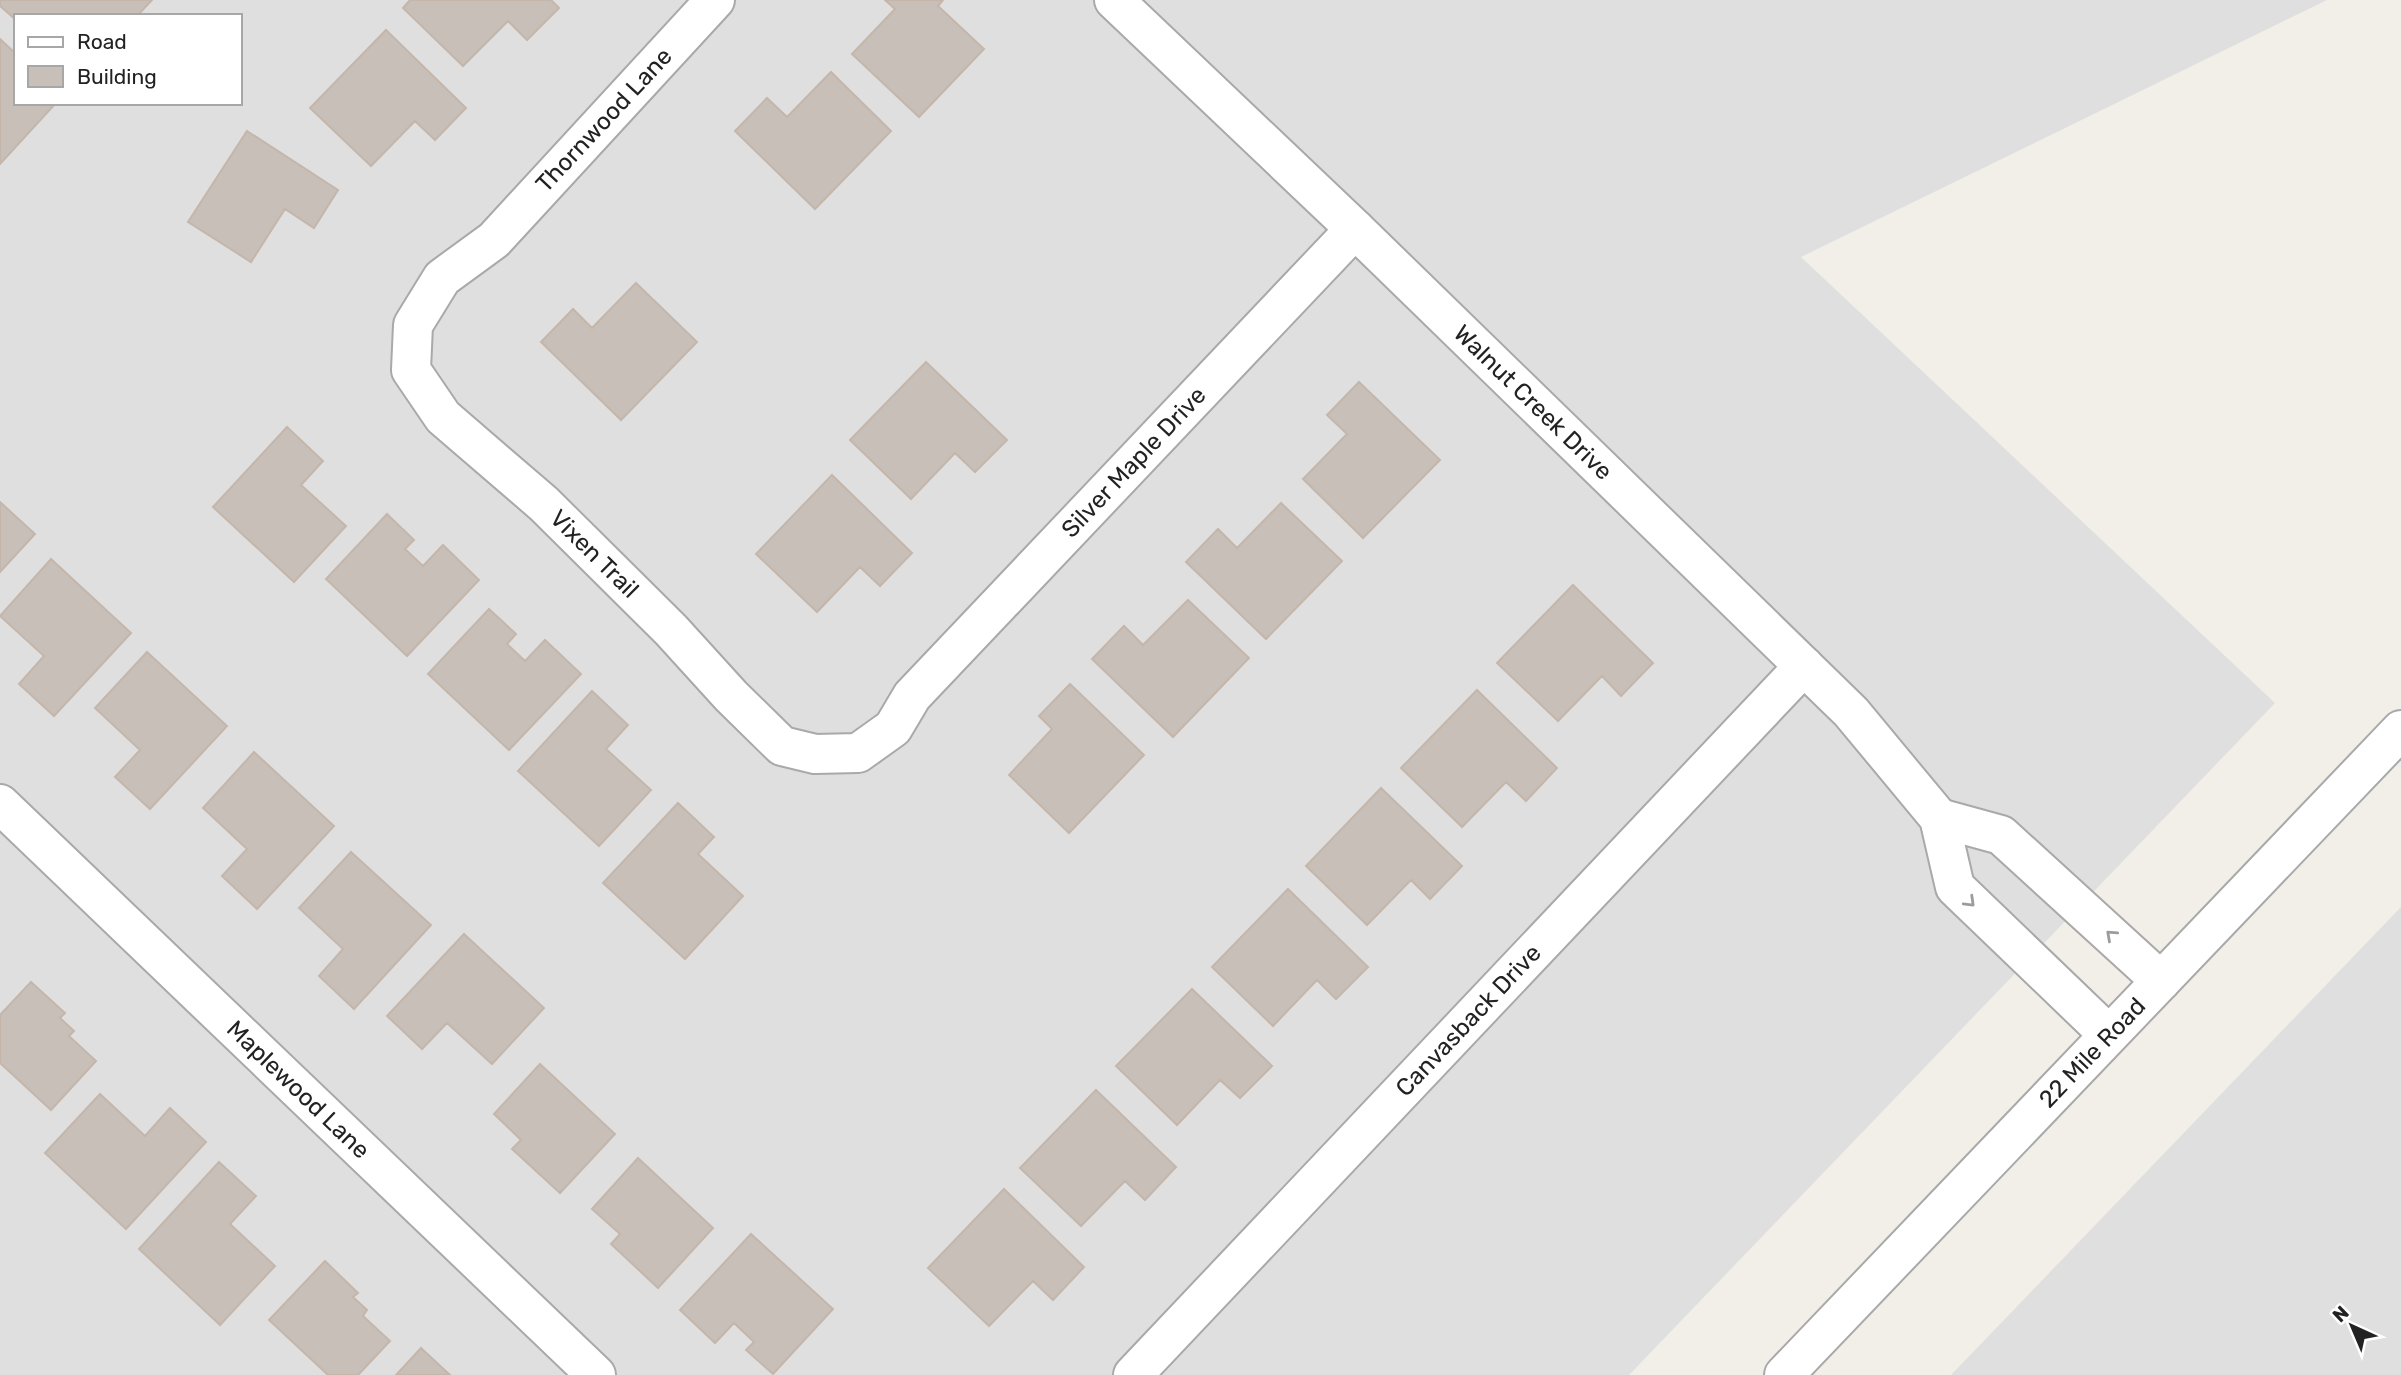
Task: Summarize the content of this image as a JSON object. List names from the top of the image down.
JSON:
{
  "streets": {
    "street": [
      "Thornwood Lane",
      "Walnut Creek Drive",
      "Silver Maple Drive",
      "Vixen Trail",
      "Canvasback Drive",
      "22 Mile Road",
      "Maplewood Lane"
    ]
  },
  "crossings": [
    ["Thornwood Lane", "Vixen Trail"],
    ["Walnut Creek Drive", "Silver Maple Drive"],
    ["Walnut Creek Drive", "Canvasback Drive"],
    ["Walnut Creek Drive", "22 Mile Road"],
    ["Silver Maple Drive", "Vixen Trail"]
  ],
  "legend": ["Road", "Building"],
  "north": "top left"
}
